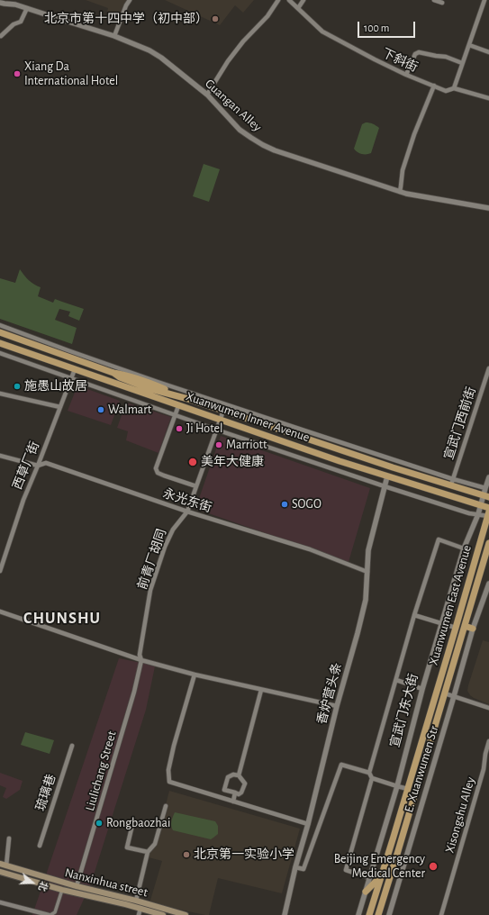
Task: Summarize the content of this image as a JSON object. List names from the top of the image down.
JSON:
{
  "streets": {
    "main road": ["Xuanwumen Inner Avenue", "Xuanwumen East Avenue", "Nanxinhua street"],
    "street": [
      "下斜街",
      "Guangan Alley",
      "宣武门西前街",
      "西草厂街",
      "永光东街",
      "前青厂胡同",
      "香炉营头条",
      "宣武门东大街",
      "E. Xuanwumen Str",
      "Liulichang Street",
      "琉璃巷",
      "Xisongshu Alley"
    ]
  },
  "crossings": [
    ["Xuanwumen Inner Avenue", "宣武门西前街"],
    ["Xuanwumen Inner Avenue", "西草厂街"],
    ["Xuanwumen Inner Avenue", "前青厂胡同"],
    ["Xuanwumen Inner Avenue", "香炉营头条"],
    ["Xuanwumen Inner Avenue", "宣武门东大街"],
    ["西草厂街", "永光东街"],
    ["永光东街", "前青厂胡同"],
    ["永光东街", "香炉营头条"],
    ["前青厂胡同", "Liulichang Street"],
    ["Liulichang Street", "Nanxinhua street"]
  ],
  "districts": ["CHUNSHU"],
  "places": [
    "北京市第十四中学（初中部）",
    "Xiang Da International Hotel",
    "施愚山故居",
    "Walmart",
    "Ji Hotel",
    "Marriott",
    "美年大健康",
    "SOGO",
    "Rongbaozhai",
    "北京第一实验小学",
    "Beijing Emergency Medical Center"
  ],
  "scale_bar": "100 m",
  "north": "right"
}
